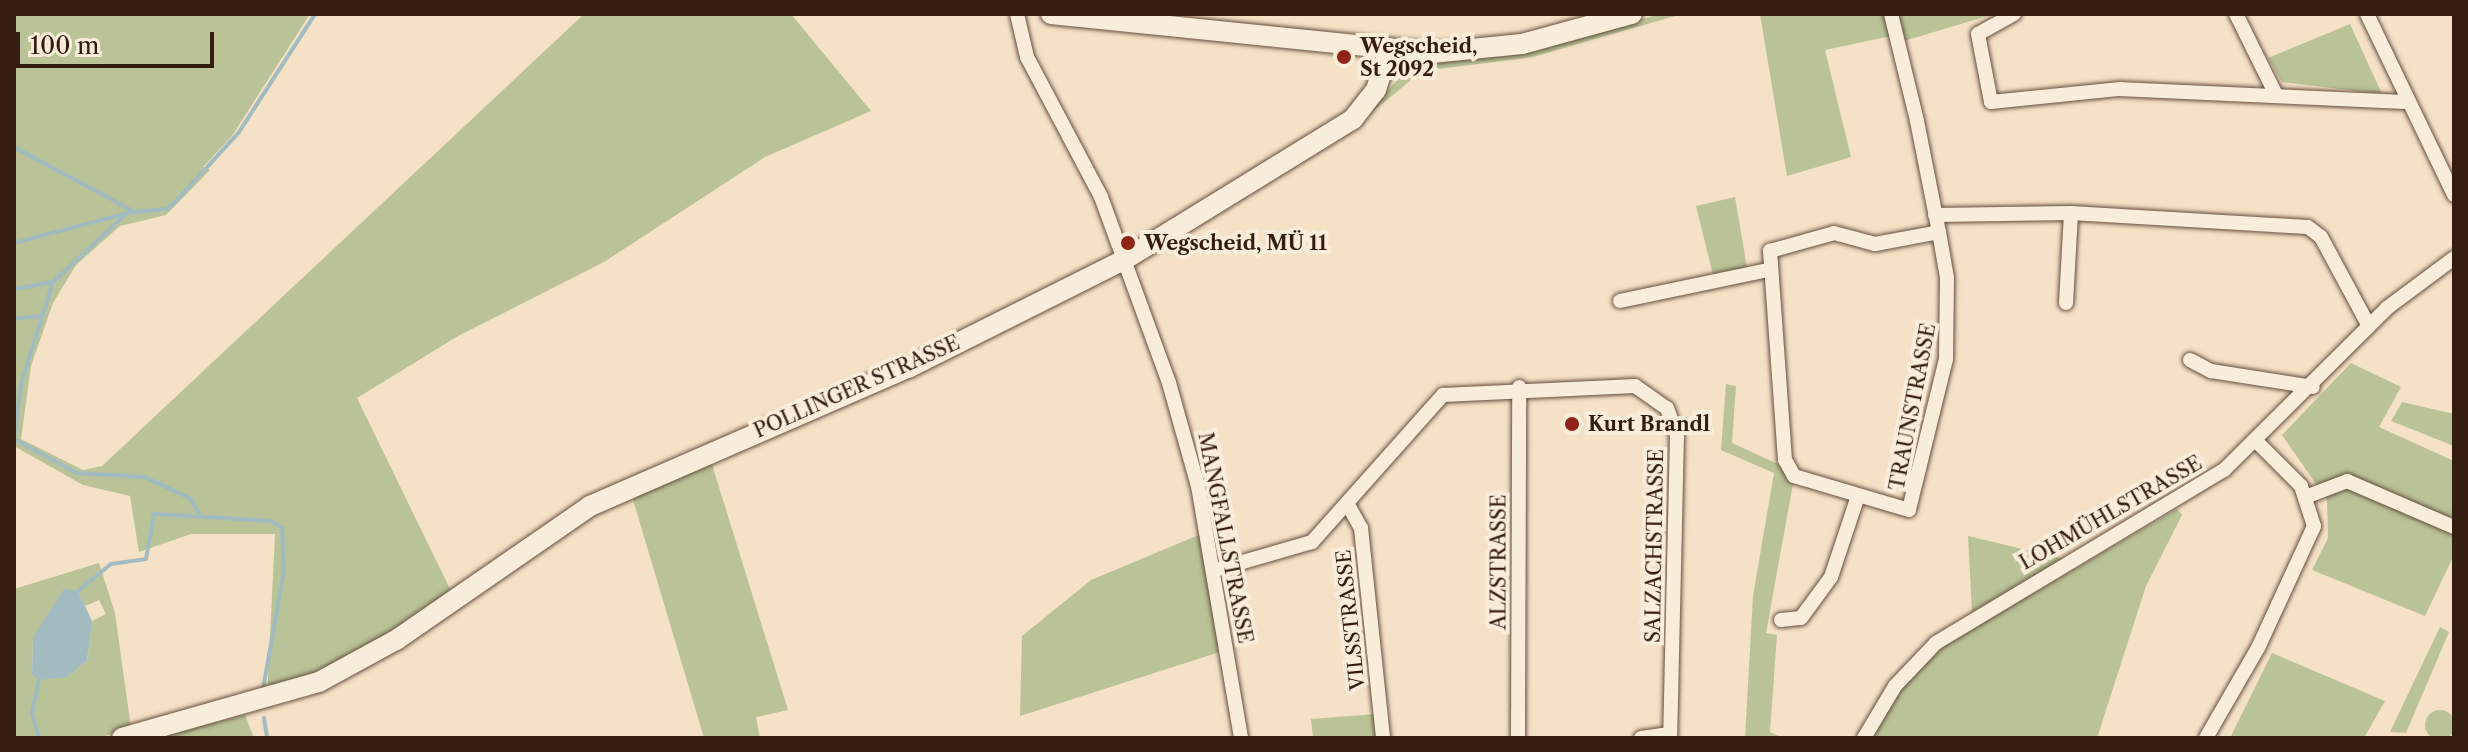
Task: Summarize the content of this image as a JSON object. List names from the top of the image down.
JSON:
{
  "streets": {
    "street": [
      "POLLINGER STRASSE",
      "TRAUNSTRASSE",
      "LOHMÜHLSTRASSE",
      "MANGFALLSTRASSE",
      "SALZACHSTRASSE",
      "ALZSTRASSE",
      "VILSSTRASSE"
    ]
  },
  "crossings": [
    ["POLLINGER STRASSE", "MANGFALLSTRASSE"],
    ["MANGFALLSTRASSE", "SALZACHSTRASSE"],
    ["SALZACHSTRASSE", "ALZSTRASSE"],
    ["SALZACHSTRASSE", "VILSSTRASSE"]
  ],
  "places": ["Wegscheid, St 2092", "Wegscheid, MÜ 11", "Kurt Brandl"],
  "scale_bar": "100 m"
}
